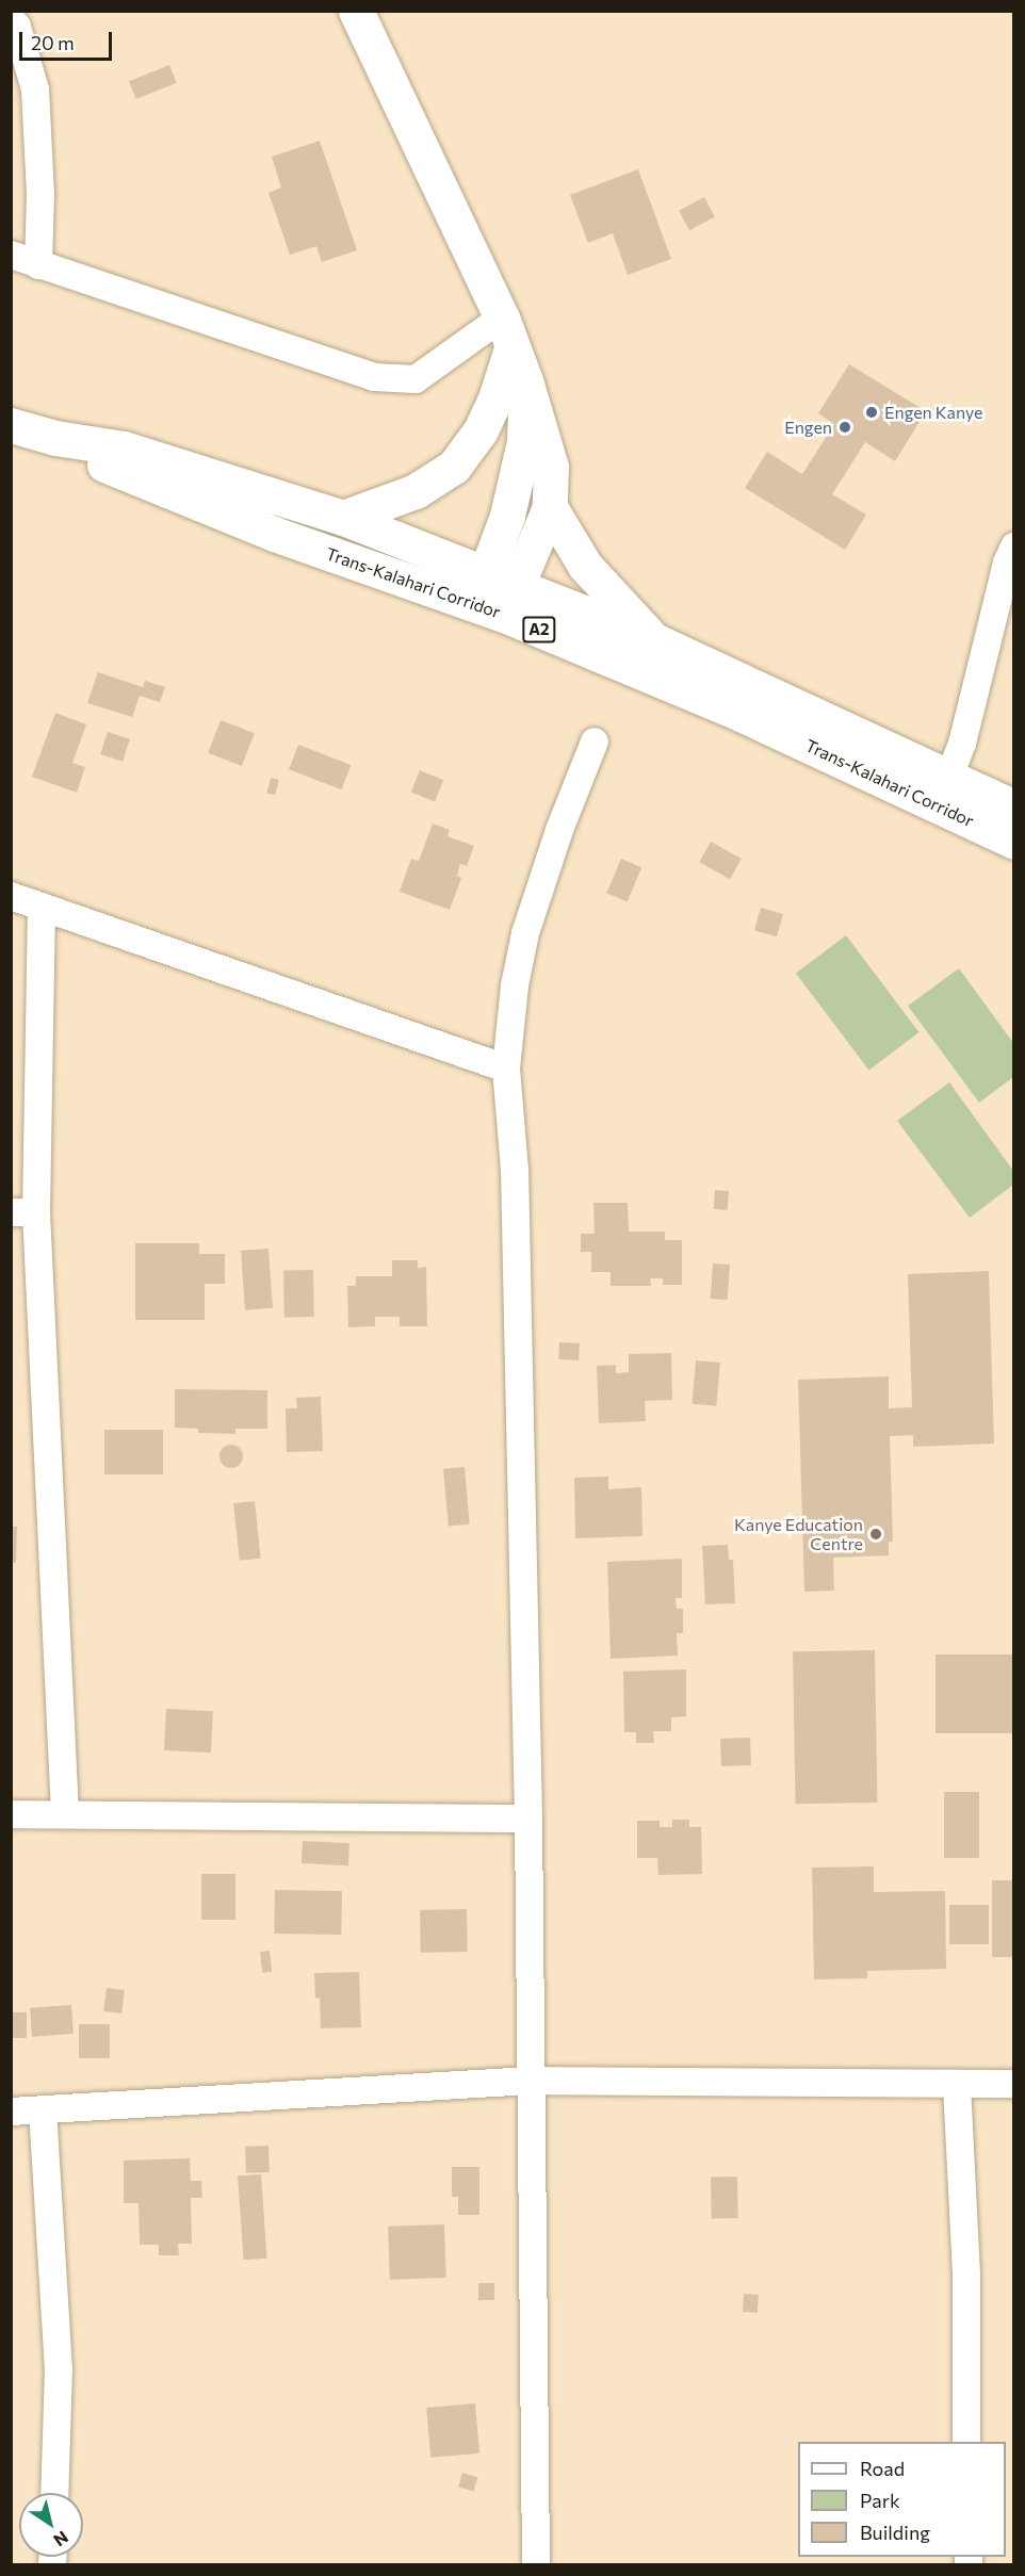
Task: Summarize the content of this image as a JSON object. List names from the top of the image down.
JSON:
{
  "streets": {
    "main road": ["Trans-Kalahari Corridor", "A2"]
  },
  "places": ["Engen Kanye", "Engen", "Kanye Education Centre"],
  "legend": ["Road", "Park", "Building"],
  "scale_bar": "20 m",
  "north": "bottom right"
}
